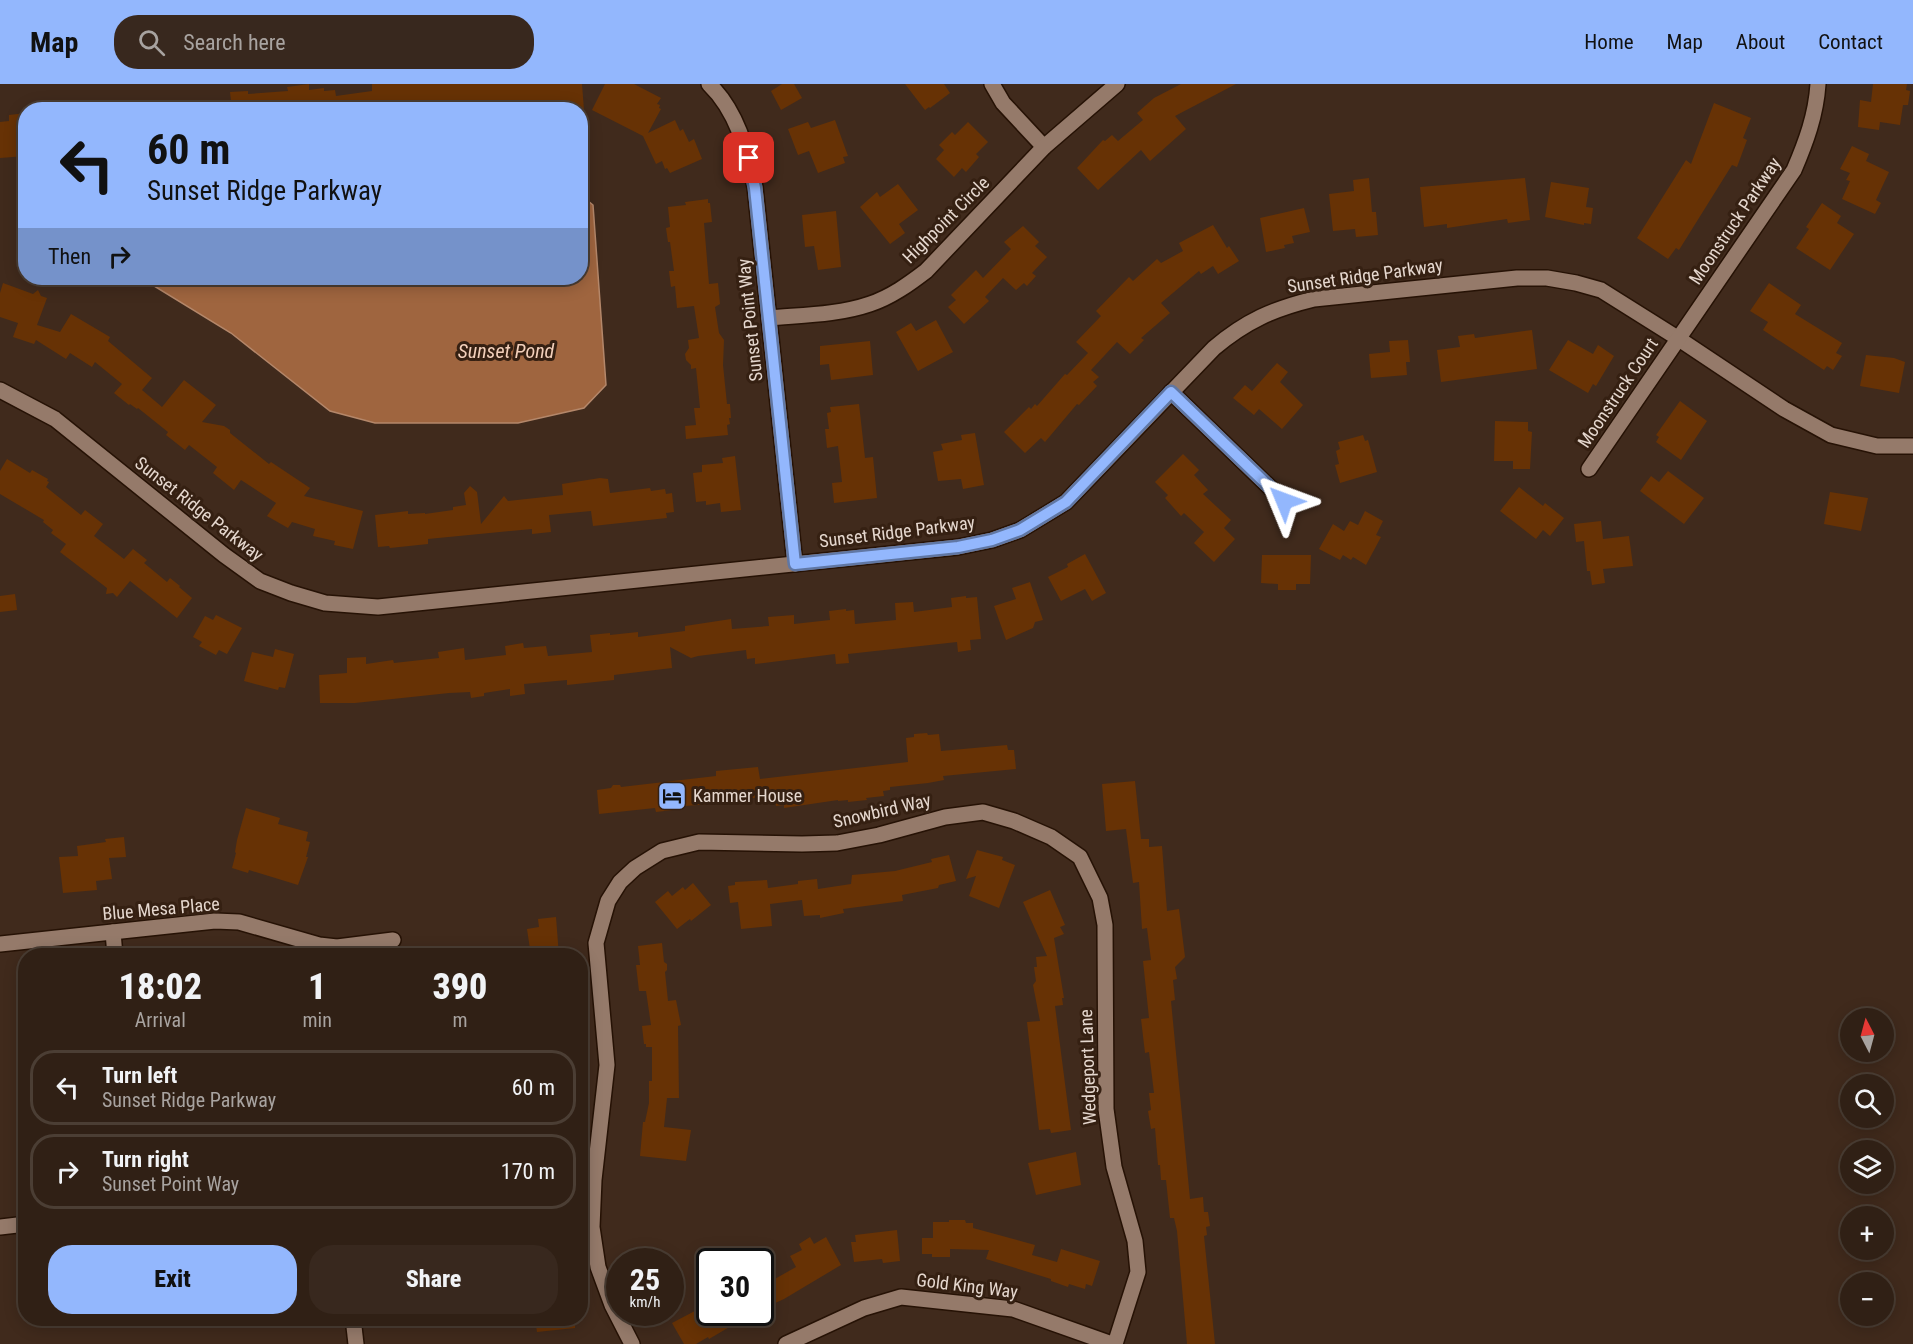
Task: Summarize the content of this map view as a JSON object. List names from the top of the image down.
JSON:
{
  "streets": {
    "street": [
      "Highpoint Circle",
      "Moonstruck Parkway",
      "Sunset Ridge Parkway",
      "Sunset Point Way",
      "Moonstruck Court",
      "Snowbird Way",
      "Blue Mesa Place",
      "Wedgeport Lane",
      "Gold King Way"
    ]
  },
  "crossings": [
    ["Highpoint Circle", "Sunset Point Way"],
    ["Moonstruck Parkway", "Sunset Ridge Parkway"],
    ["Moonstruck Parkway", "Moonstruck Court"],
    ["Sunset Ridge Parkway", "Sunset Point Way"],
    ["Sunset Ridge Parkway", "Moonstruck Court"],
    ["Snowbird Way", "Wedgeport Lane"],
    ["Wedgeport Lane", "Gold King Way"]
  ],
  "water": ["Sunset Pond"],
  "places": {
    "hotel": ["Kammer House"]
  },
  "north": "top",
  "page": {
    "header": "Map",
    "search": "Search here",
    "nav": [
      "Home",
      "Map",
      "About",
      "Contact"
    ],
    "turn": ["60 m", "Sunset Ridge Parkway"],
    "then": "Then",
    "eta": [
      "18:02",
      "Arrival",
      "1",
      "min",
      "390",
      "m"
    ],
    "map_buttons": ["+", "−"],
    "list": [
      {
        "name": "Turn left",
        "note": "Sunset Ridge Parkway",
        "value": "60 m"
      },
      {
        "name": "Turn right",
        "note": "Sunset Point Way",
        "value": "170 m"
      }
    ],
    "buttons": ["Exit", "Share"],
    "speed": "25 km/h",
    "limit": "30"
  }
}
